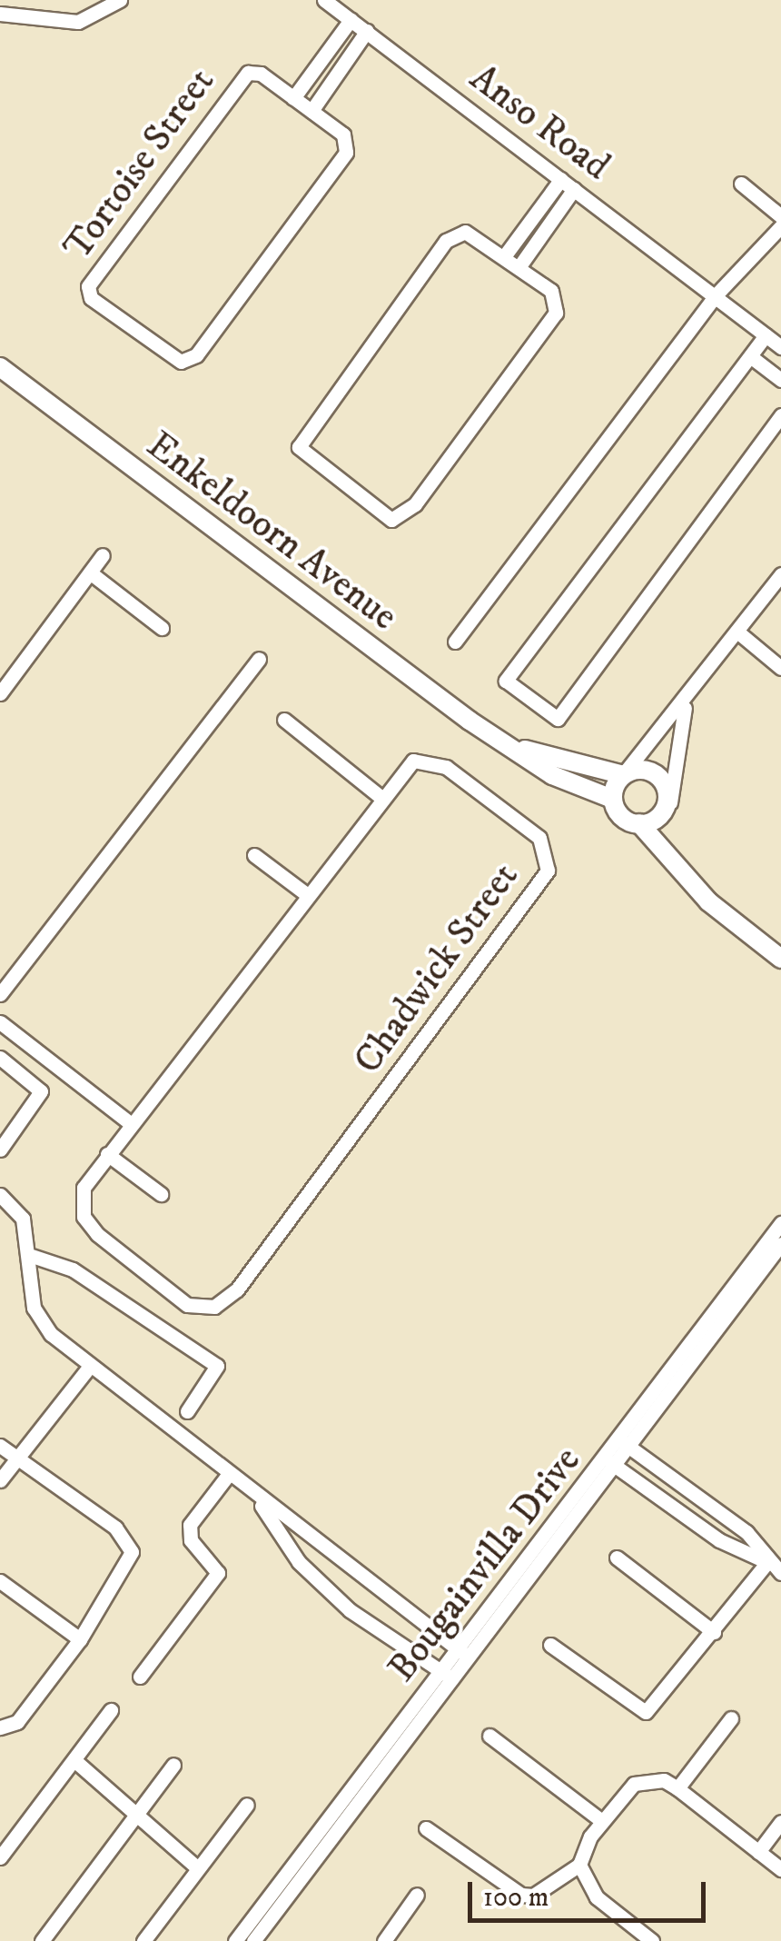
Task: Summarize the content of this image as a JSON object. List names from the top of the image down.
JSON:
{
  "streets": {
    "street": [
      "Anso Road",
      "Tortoise Street",
      "Enkeldoorn Avenue",
      "Chadwick Street",
      "Bougainvilla Drive"
    ]
  },
  "scale_bar": "100 m"
}
